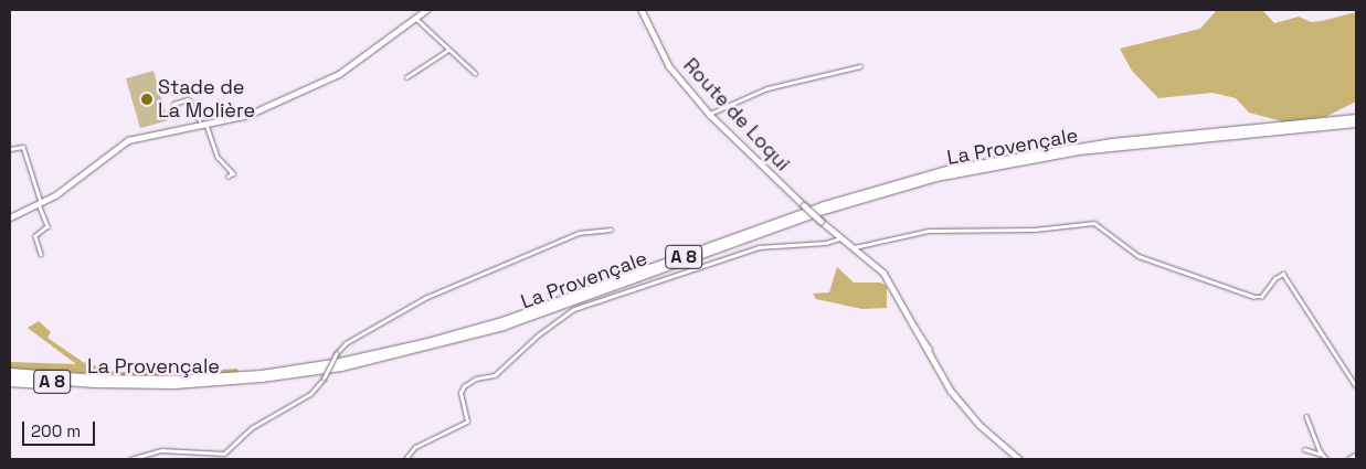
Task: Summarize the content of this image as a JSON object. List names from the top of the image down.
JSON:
{
  "streets": {
    "highway": ["La Provençale", "A 8"],
    "street": ["Route de Loqui"]
  },
  "places": ["Stade de La Molière"],
  "scale_bar": "200 m"
}
